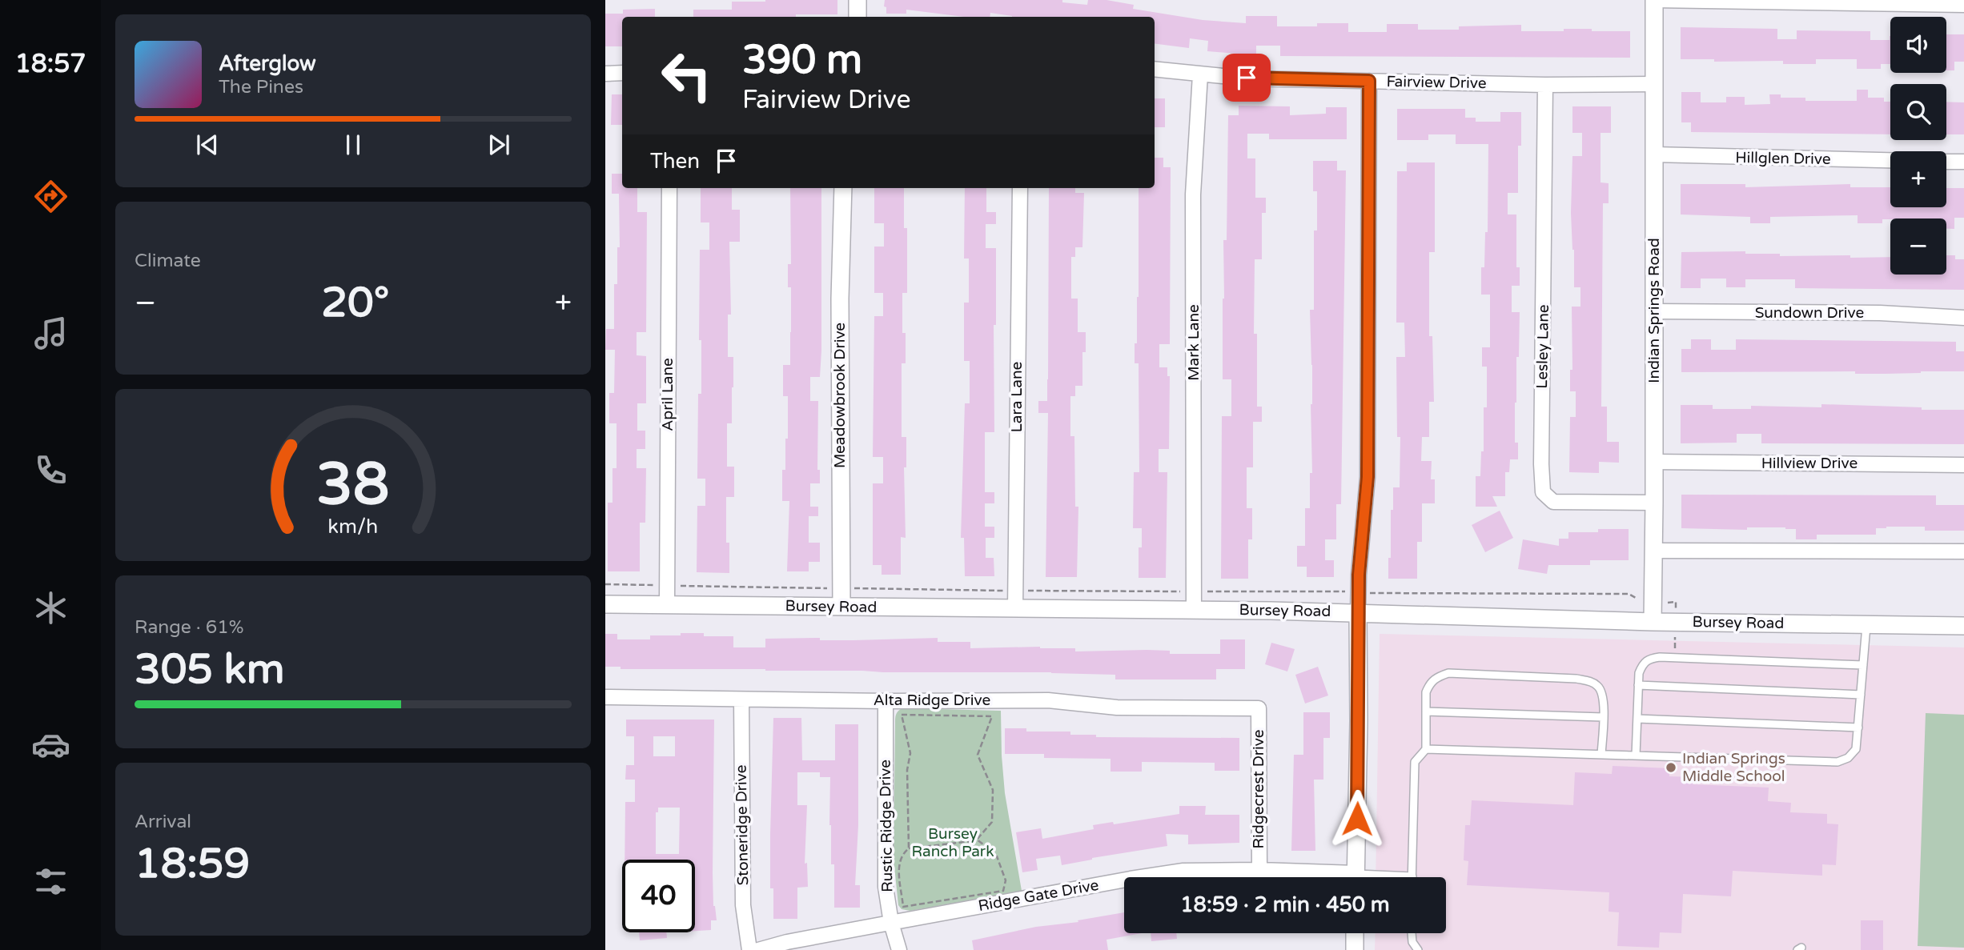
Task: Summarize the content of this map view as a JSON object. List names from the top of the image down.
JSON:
{
  "streets": {
    "street": [
      "Fairview Drive",
      "Hillglen Drive",
      "Indian Springs Road",
      "Sundown Drive",
      "Mark Lane",
      "Lesley Lane",
      "April Lane",
      "Meadowbrook Drive",
      "Lara Lane",
      "Hillview Drive",
      "Bursey Road",
      "Alta Ridge Drive",
      "Ridgecrest Drive",
      "Stoneridge Drive",
      "Rustic Ridge Drive",
      "Ridge Gate Drive"
    ]
  },
  "crossings": [
    ["Fairview Drive", "Indian Springs Road"],
    ["Fairview Drive", "Mark Lane"],
    ["Fairview Drive", "Lesley Lane"],
    ["Hillglen Drive", "Indian Springs Road"],
    ["Indian Springs Road", "Sundown Drive"],
    ["Indian Springs Road", "Lesley Lane"],
    ["Indian Springs Road", "Hillview Drive"],
    ["Indian Springs Road", "Bursey Road"],
    ["Mark Lane", "Bursey Road"],
    ["April Lane", "Bursey Road"],
    ["Meadowbrook Drive", "Bursey Road"],
    ["Lara Lane", "Bursey Road"],
    ["Alta Ridge Drive", "Ridgecrest Drive"],
    ["Alta Ridge Drive", "Stoneridge Drive"],
    ["Alta Ridge Drive", "Rustic Ridge Drive"],
    ["Ridgecrest Drive", "Ridge Gate Drive"],
    ["Rustic Ridge Drive", "Ridge Gate Drive"]
  ],
  "parks": ["Bursey Ranch Park"],
  "places": ["Indian Springs Middle School"],
  "page": {
    "tabs": "18:57",
    "map_buttons": ["+", "−"],
    "turn": ["390 m", "Fairview Drive"],
    "song": ["Afterglow", "The Pines"],
    "then": "Then",
    "tile": [
      "Climate",
      ["Range · 61%", "305 km"],
      ["Arrival", "18:59"]
    ],
    "heat": ["−", "20°", "+"],
    "limit": "40",
    "trip": "18:59 · 2 min · 450 m",
    "gauge": ["38", "km/h"]
  }
}
